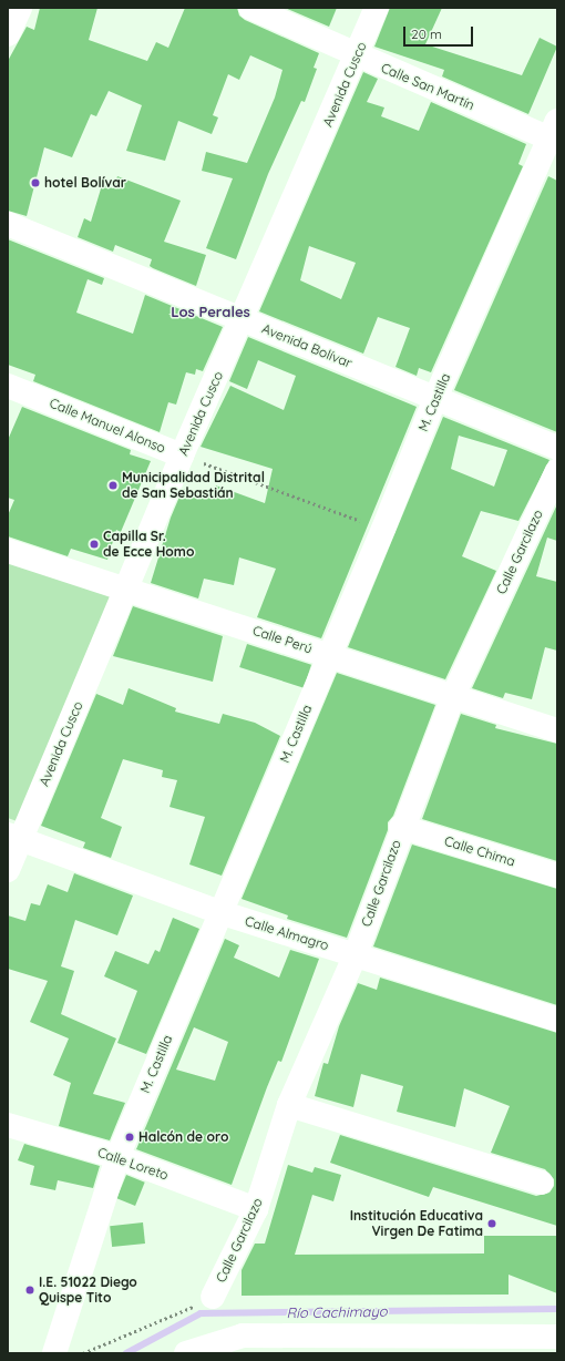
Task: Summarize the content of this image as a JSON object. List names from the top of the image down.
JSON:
{
  "streets": {
    "street": [
      "Avenida Cusco",
      "Calle San Martín",
      "Avenida Bolívar",
      "M. Castilla",
      "Calle Manuel Alonso",
      "Calle Garcilazo",
      "Calle Perú",
      "Calle Chima",
      "Calle Almagro",
      "Calle Loreto"
    ]
  },
  "crossings": [
    ["Avenida Cusco", "Calle San Martín"],
    ["Avenida Cusco", "Avenida Bolívar"],
    ["Avenida Cusco", "Calle Manuel Alonso"],
    ["Avenida Cusco", "Calle Perú"],
    ["Avenida Cusco", "Calle Almagro"],
    ["Calle San Martín", "M. Castilla"],
    ["Avenida Bolívar", "M. Castilla"],
    ["M. Castilla", "Calle Manuel Alonso"],
    ["M. Castilla", "Calle Perú"],
    ["M. Castilla", "Calle Almagro"],
    ["M. Castilla", "Calle Loreto"],
    ["Calle Garcilazo", "Calle Perú"],
    ["Calle Garcilazo", "Calle Chima"],
    ["Calle Garcilazo", "Calle Almagro"],
    ["Calle Garcilazo", "Calle Loreto"]
  ],
  "districts": ["Los Perales"],
  "water": ["Río Cachimayo"],
  "places": [
    "hotel Bolívar",
    "Municipalidad Distrital de San Sebastián",
    "Capilla Sr. de Ecce Homo",
    "Halcón de oro",
    "Institución Educativa Virgen De Fatima",
    "I.E. 51022 Diego Quispe Tito"
  ],
  "scale_bar": "20 m"
}
